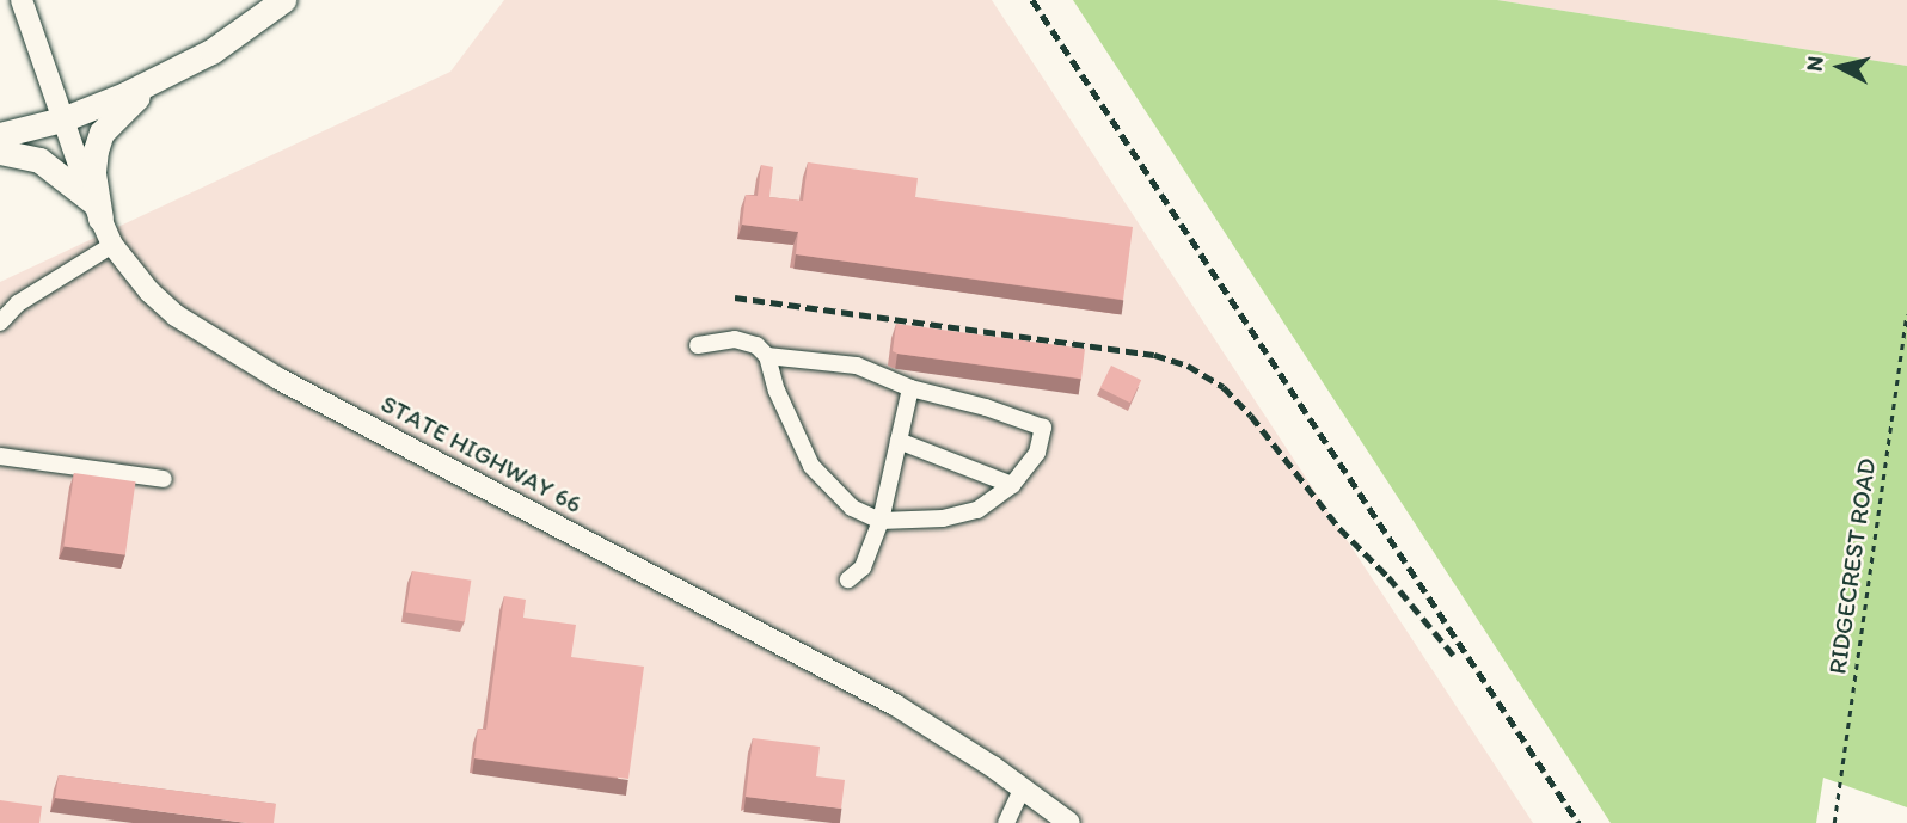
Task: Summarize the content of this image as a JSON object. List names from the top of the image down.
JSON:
{
  "streets": {
    "main road": ["STATE HIGHWAY 66"],
    "path": ["RIDGECREST ROAD"]
  },
  "north": "left"
}
